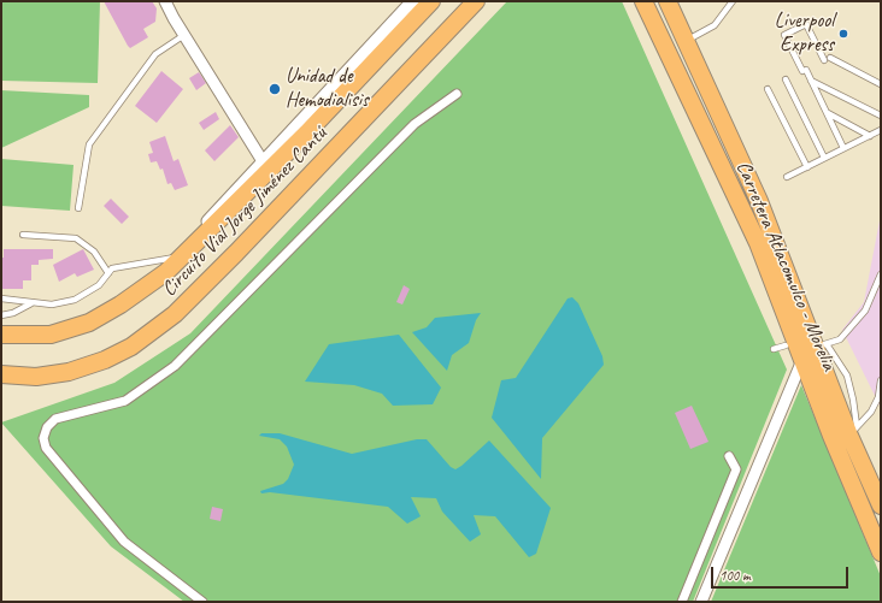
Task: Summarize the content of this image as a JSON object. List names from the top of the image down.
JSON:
{
  "streets": {
    "main road": ["Circuito Vial Jorge Jiménez Cantú", "Carretera Atlacomulco - Morelia"]
  },
  "places": ["Liverpool Express", "Unidad de Hemodialisis"],
  "scale_bar": "100 m"
}
